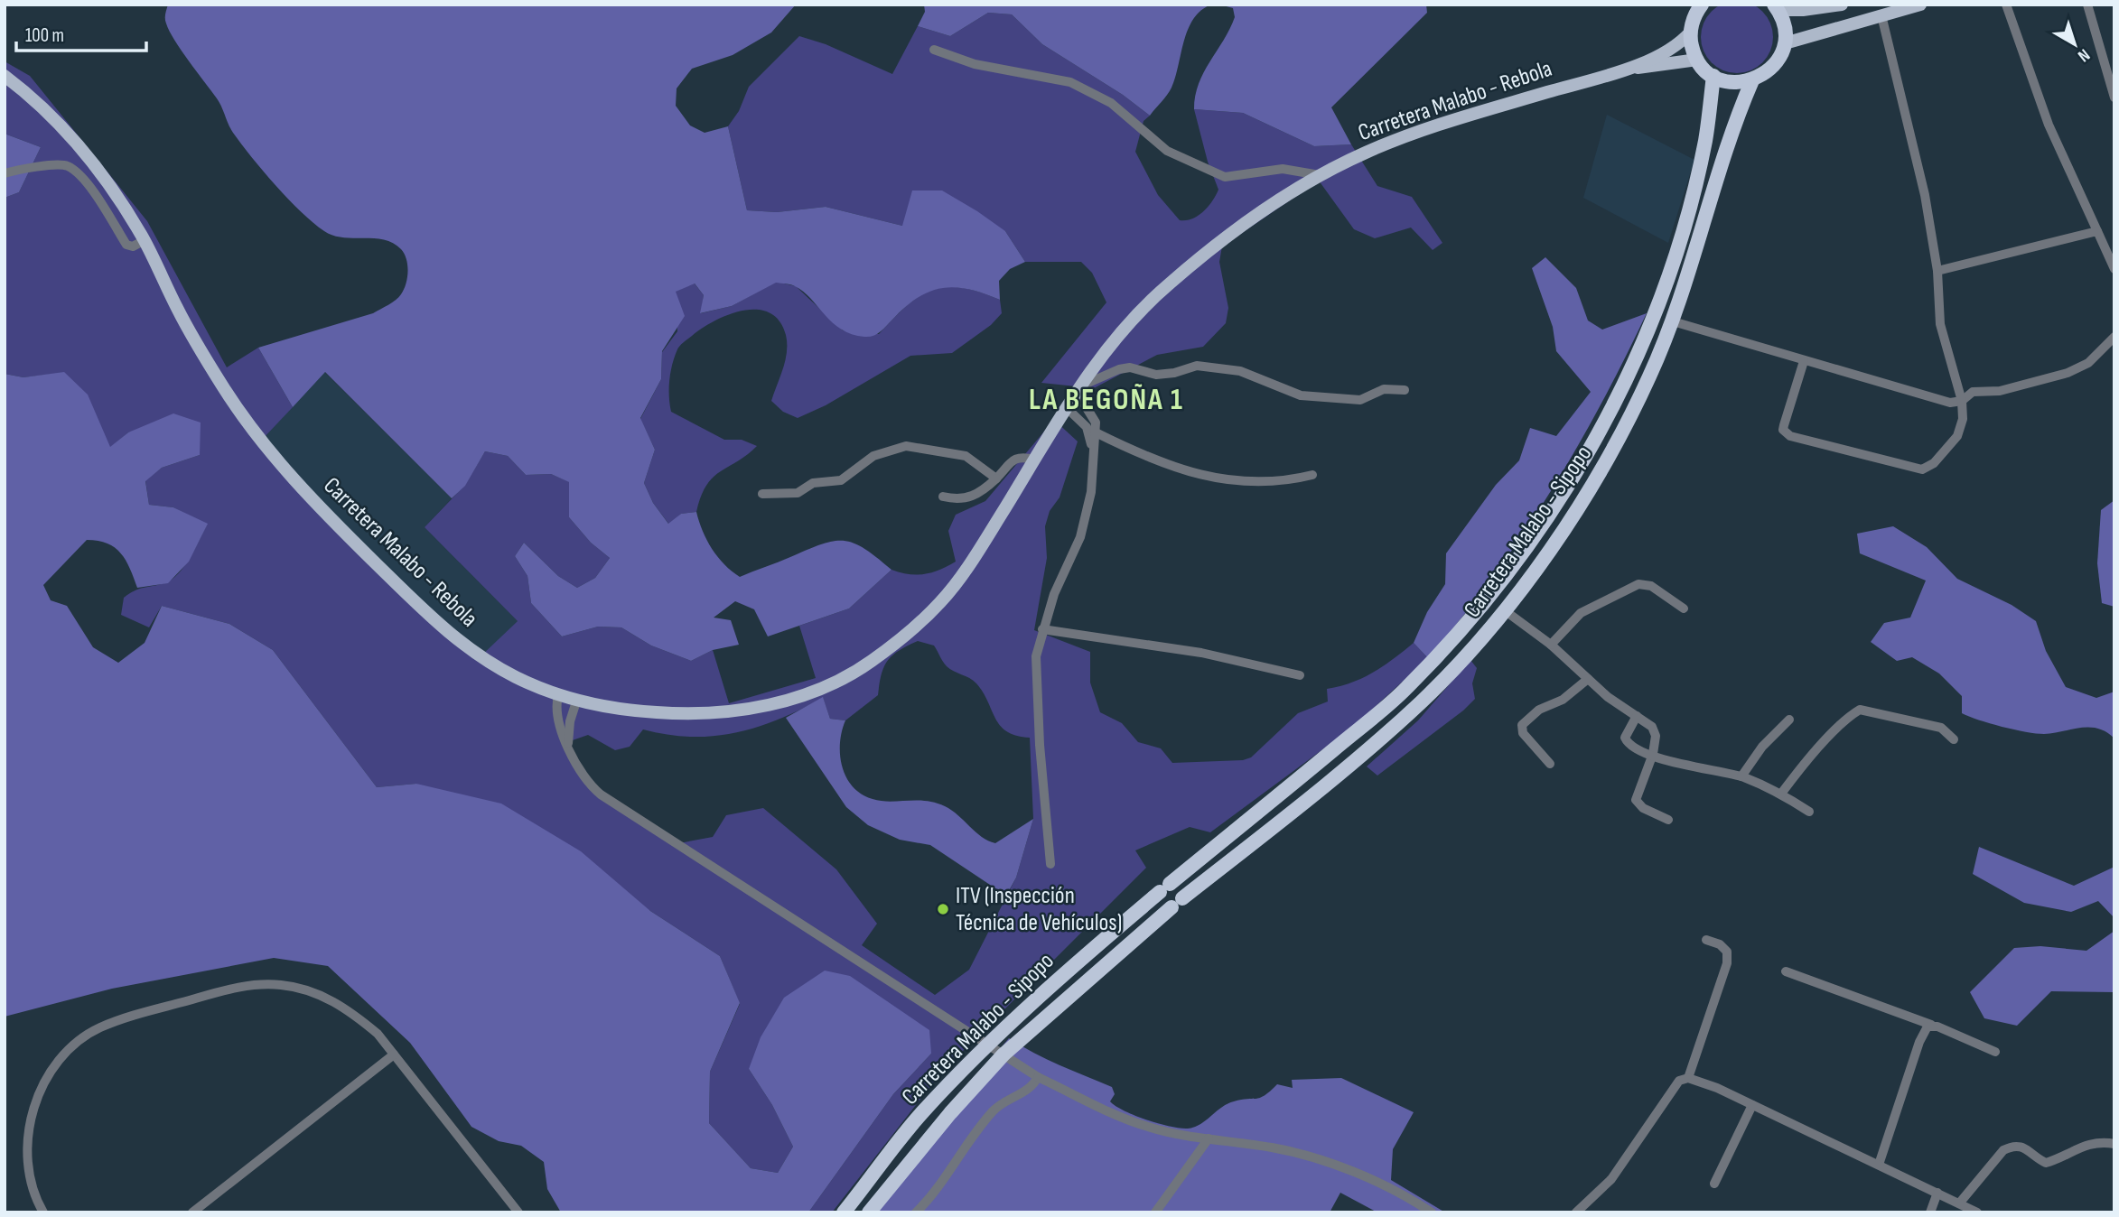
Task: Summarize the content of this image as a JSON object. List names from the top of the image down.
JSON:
{
  "streets": {
    "highway": ["Carretera Malabo - Sipopo"],
    "main road": ["Carretera Malabo - Rebola"]
  },
  "districts": ["LA BEGOÑA 1"],
  "places": ["ITV (Inspección Técnica de Vehículos)"],
  "scale_bar": "100 m",
  "north": "bottom right"
}
